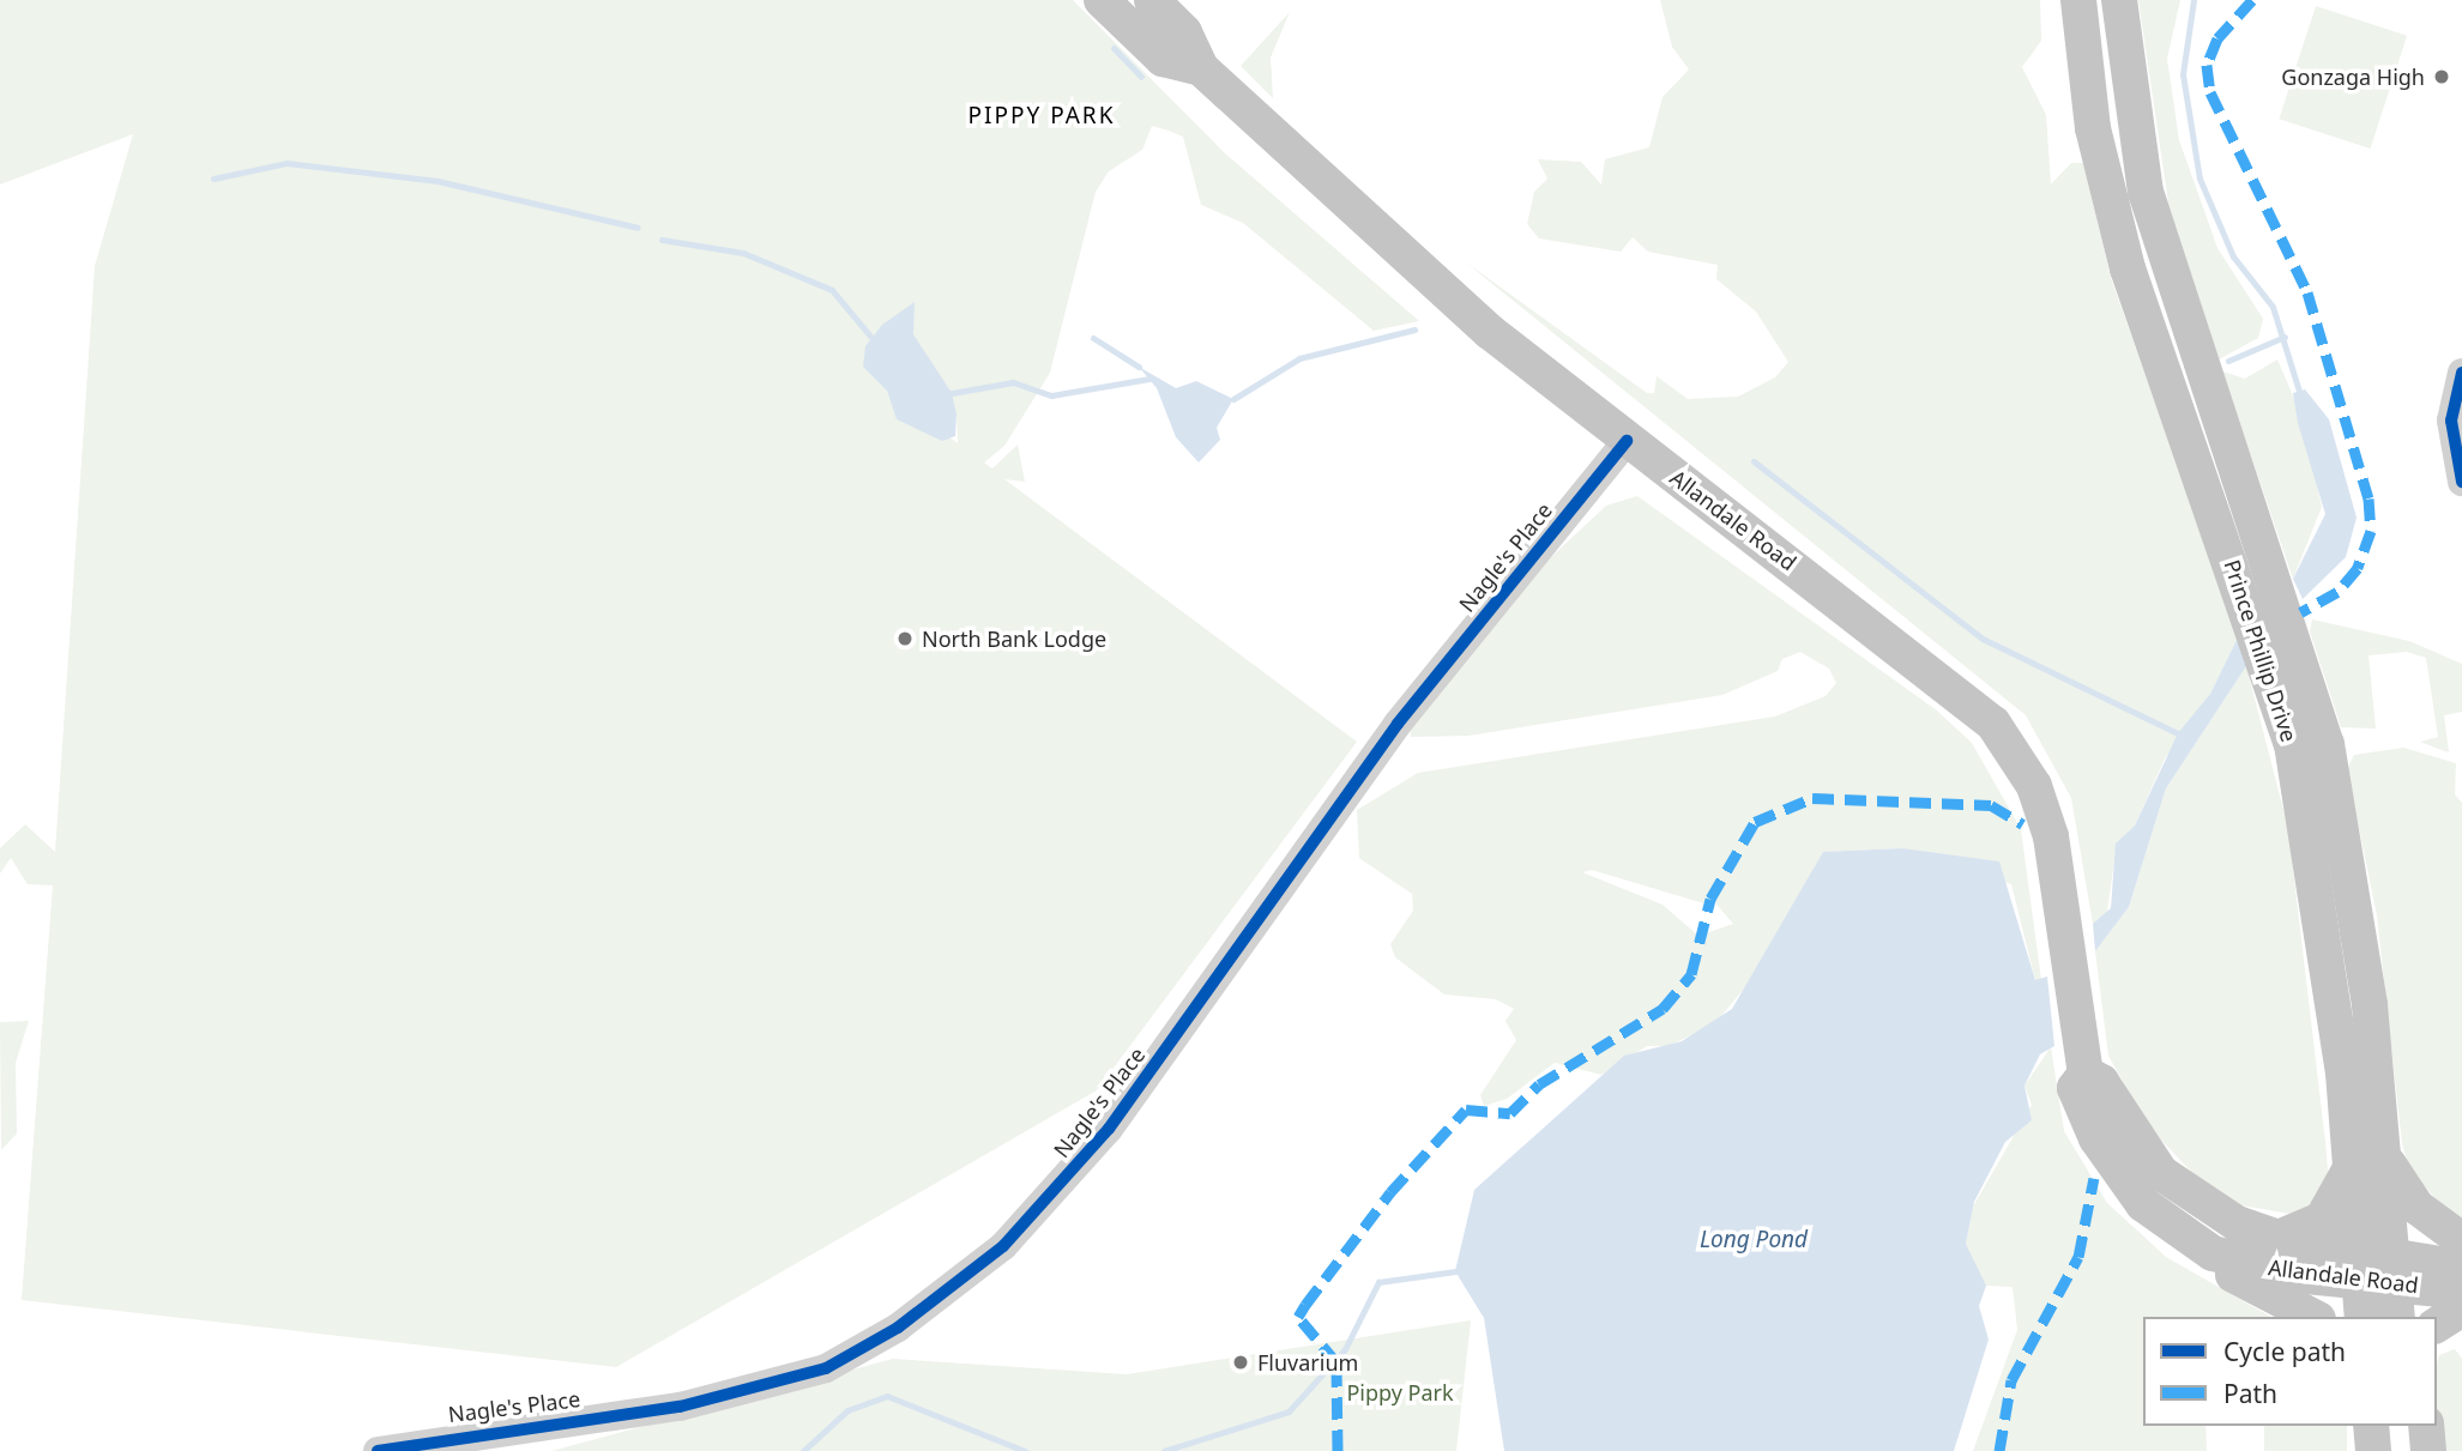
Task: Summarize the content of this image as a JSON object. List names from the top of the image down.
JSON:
{
  "streets": {
    "main road": ["Allandale Road", "Prince Phillip Drive"],
    "street": ["Nagle's Place"]
  },
  "crossings": [
    ["Allandale Road", "Nagle's Place"],
    ["Allandale Road", "Prince Phillip Drive"]
  ],
  "districts": ["PIPPY PARK"],
  "water": ["Long Pond"],
  "parks": ["Pippy Park"],
  "places": ["Gonzaga High", "North Bank Lodge", "Fluvarium"],
  "legend": ["Cycle path", "Path"]
}
